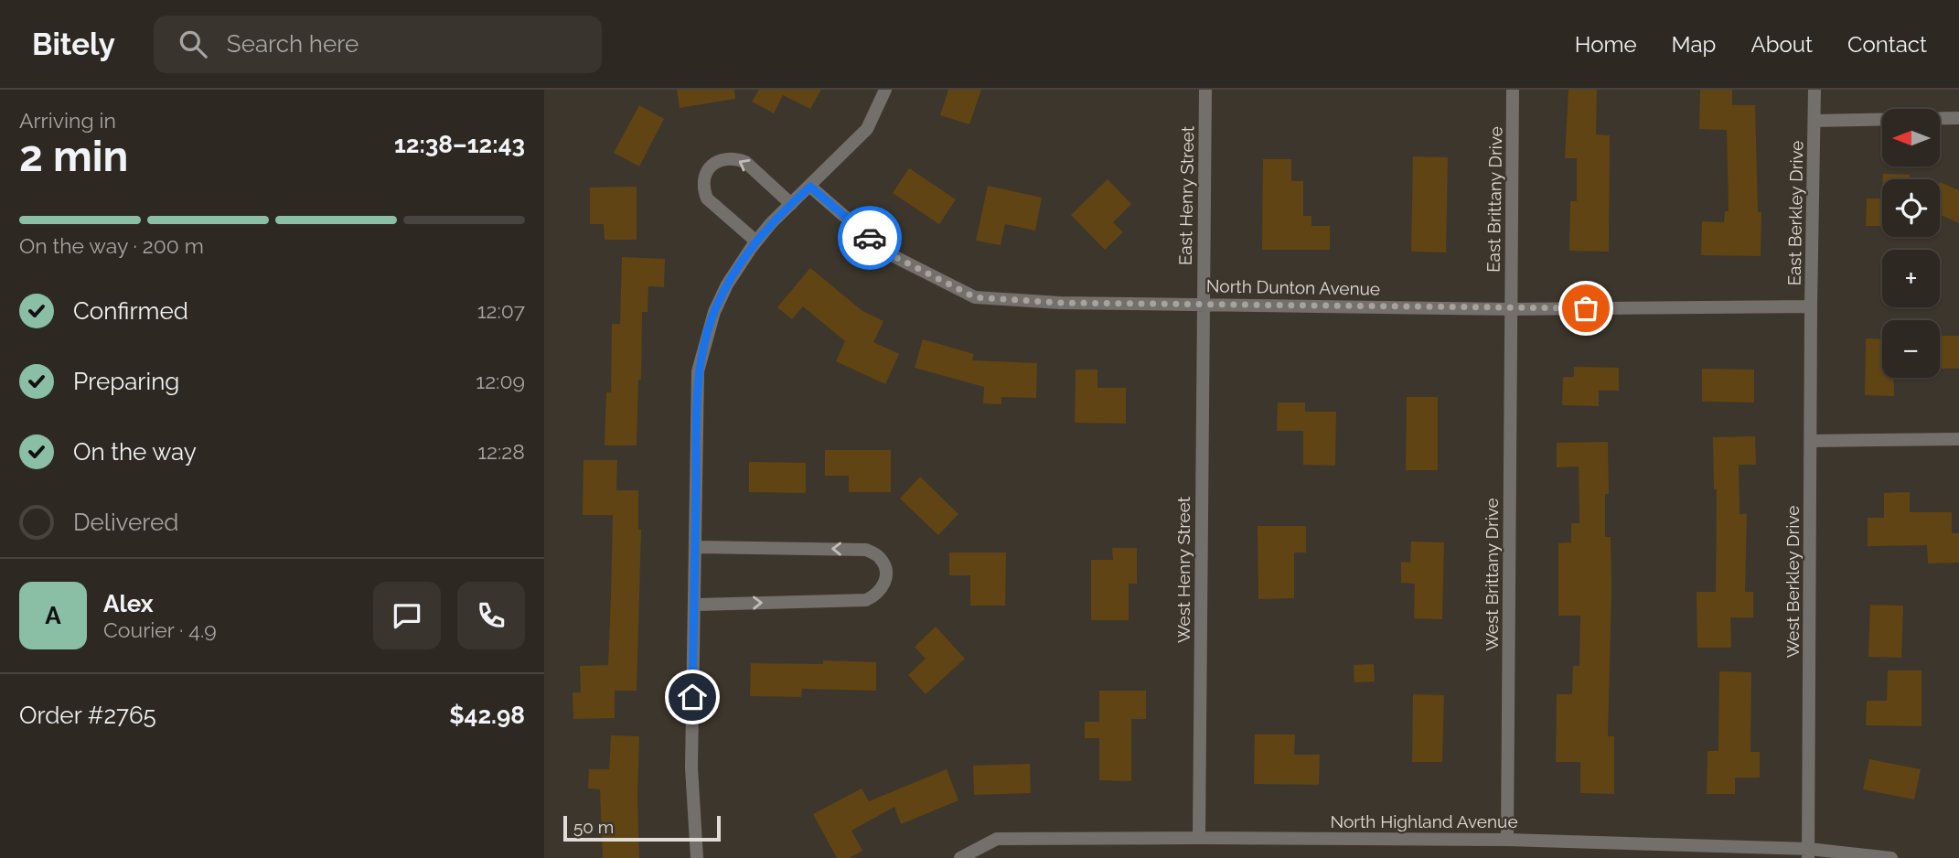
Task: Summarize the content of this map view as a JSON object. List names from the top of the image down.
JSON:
{
  "streets": {
    "street": [
      "East Henry Street",
      "East Brittany Drive",
      "East Berkley Drive",
      "North Dunton Avenue",
      "West Henry Street",
      "West Brittany Drive",
      "West Berkley Drive",
      "North Highland Avenue"
    ]
  },
  "crossings": [
    ["East Henry Street", "North Dunton Avenue"],
    ["East Henry Street", "West Henry Street"],
    ["East Brittany Drive", "North Dunton Avenue"],
    ["East Brittany Drive", "West Brittany Drive"],
    ["East Berkley Drive", "North Dunton Avenue"],
    ["East Berkley Drive", "West Berkley Drive"],
    ["North Dunton Avenue", "West Henry Street"],
    ["North Dunton Avenue", "West Brittany Drive"],
    ["North Dunton Avenue", "West Berkley Drive"],
    ["West Henry Street", "North Highland Avenue"],
    ["West Brittany Drive", "North Highland Avenue"],
    ["West Berkley Drive", "North Highland Avenue"]
  ],
  "scale_bar": "50 m",
  "north": "left",
  "page": {
    "header": "Bitely",
    "search": "Search here",
    "nav": [
      "Home",
      "Map",
      "About",
      "Contact"
    ],
    "heading": ["2 min", "Arriving in", "12:38–12:43"],
    "panel": [
      "Alex",
      "Courier · 4.9",
      "Order #2765",
      "$42.98"
    ],
    "map_buttons": ["+", "−"],
    "bar": "On the way · 200 m",
    "list": [
      ["Confirmed", "12:07"],
      ["Preparing", "12:09"],
      ["On the way", "12:28"],
      "Delivered"
    ],
    "round": "A",
    "scale": "50 m"
  }
}
